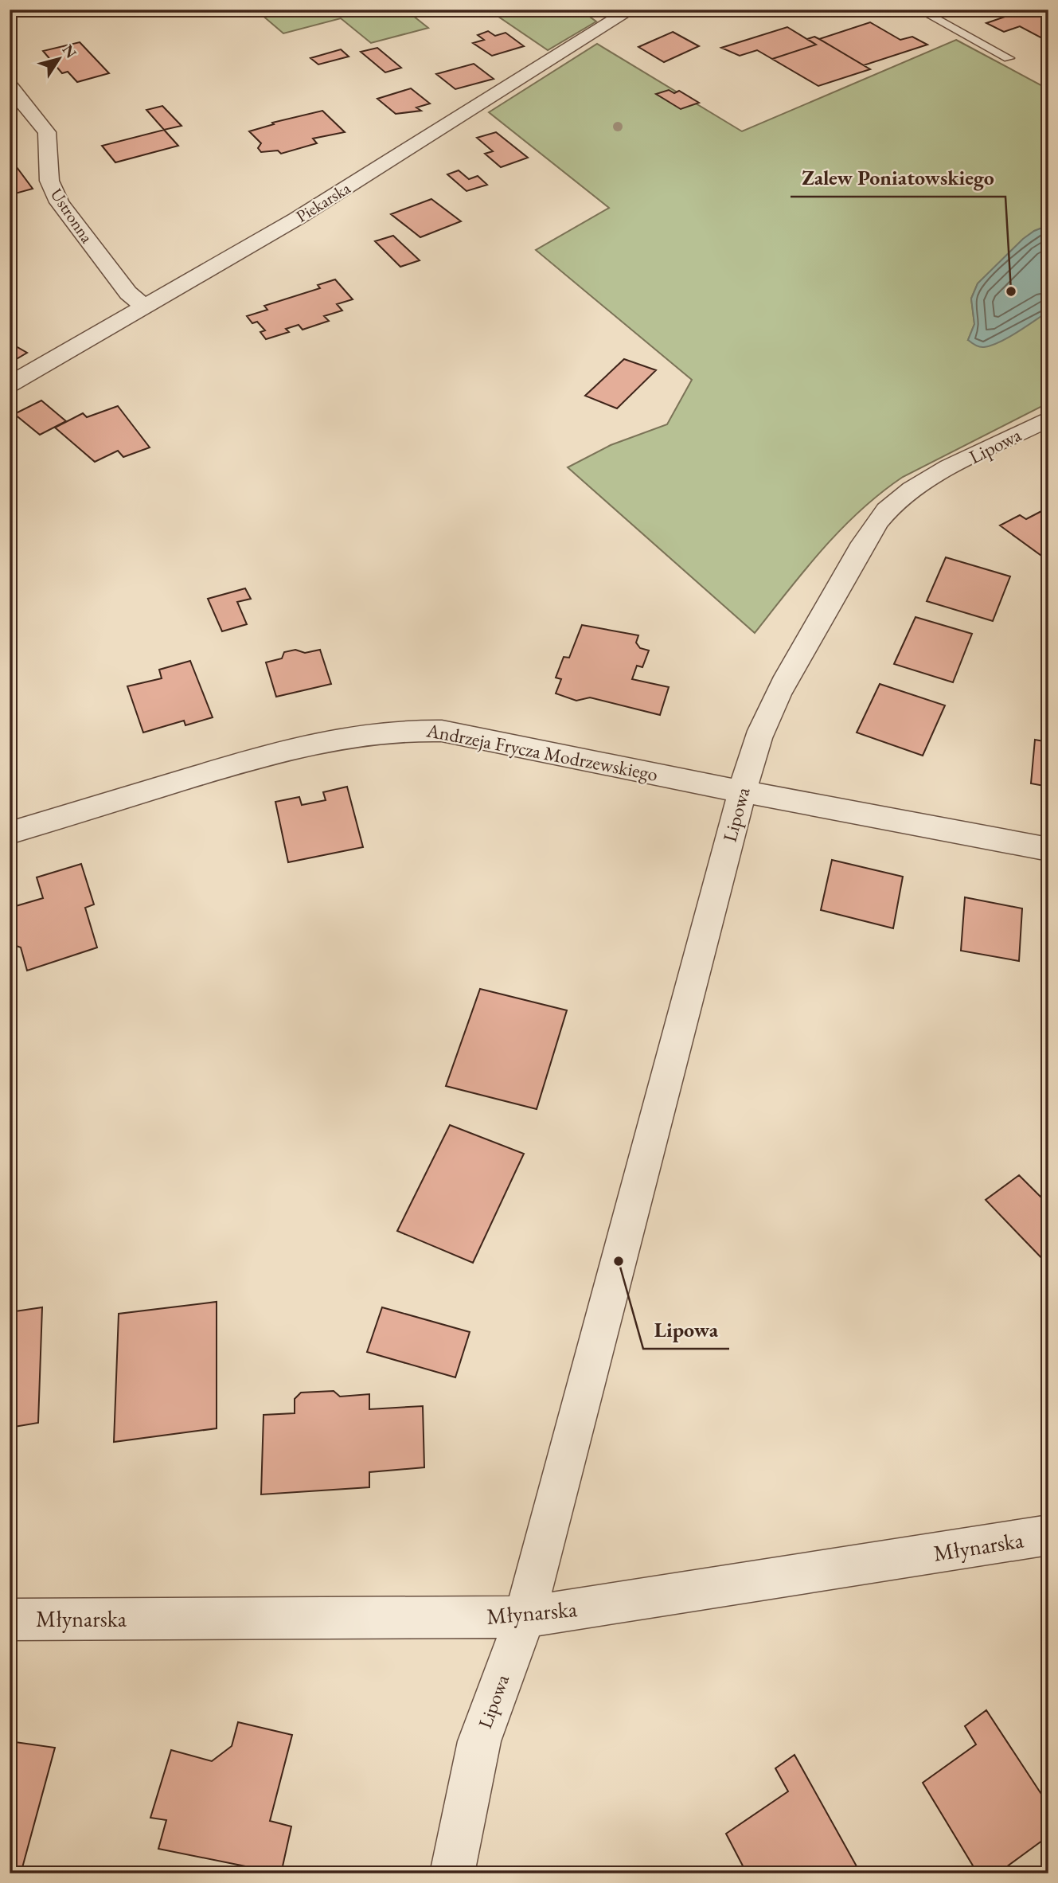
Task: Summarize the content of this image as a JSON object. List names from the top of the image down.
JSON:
{
  "streets": {
    "street": [
      "Piekarska",
      "Ustronna",
      "Lipowa",
      "Andrzeja Frycza Modrzewskiego",
      "Młynarska"
    ]
  },
  "crossings": [
    ["Piekarska", "Ustronna"],
    ["Lipowa", "Andrzeja Frycza Modrzewskiego"],
    ["Lipowa", "Młynarska"]
  ],
  "places": ["Zalew Poniatowskiego", "Lipowa"],
  "north": "top right"
}
